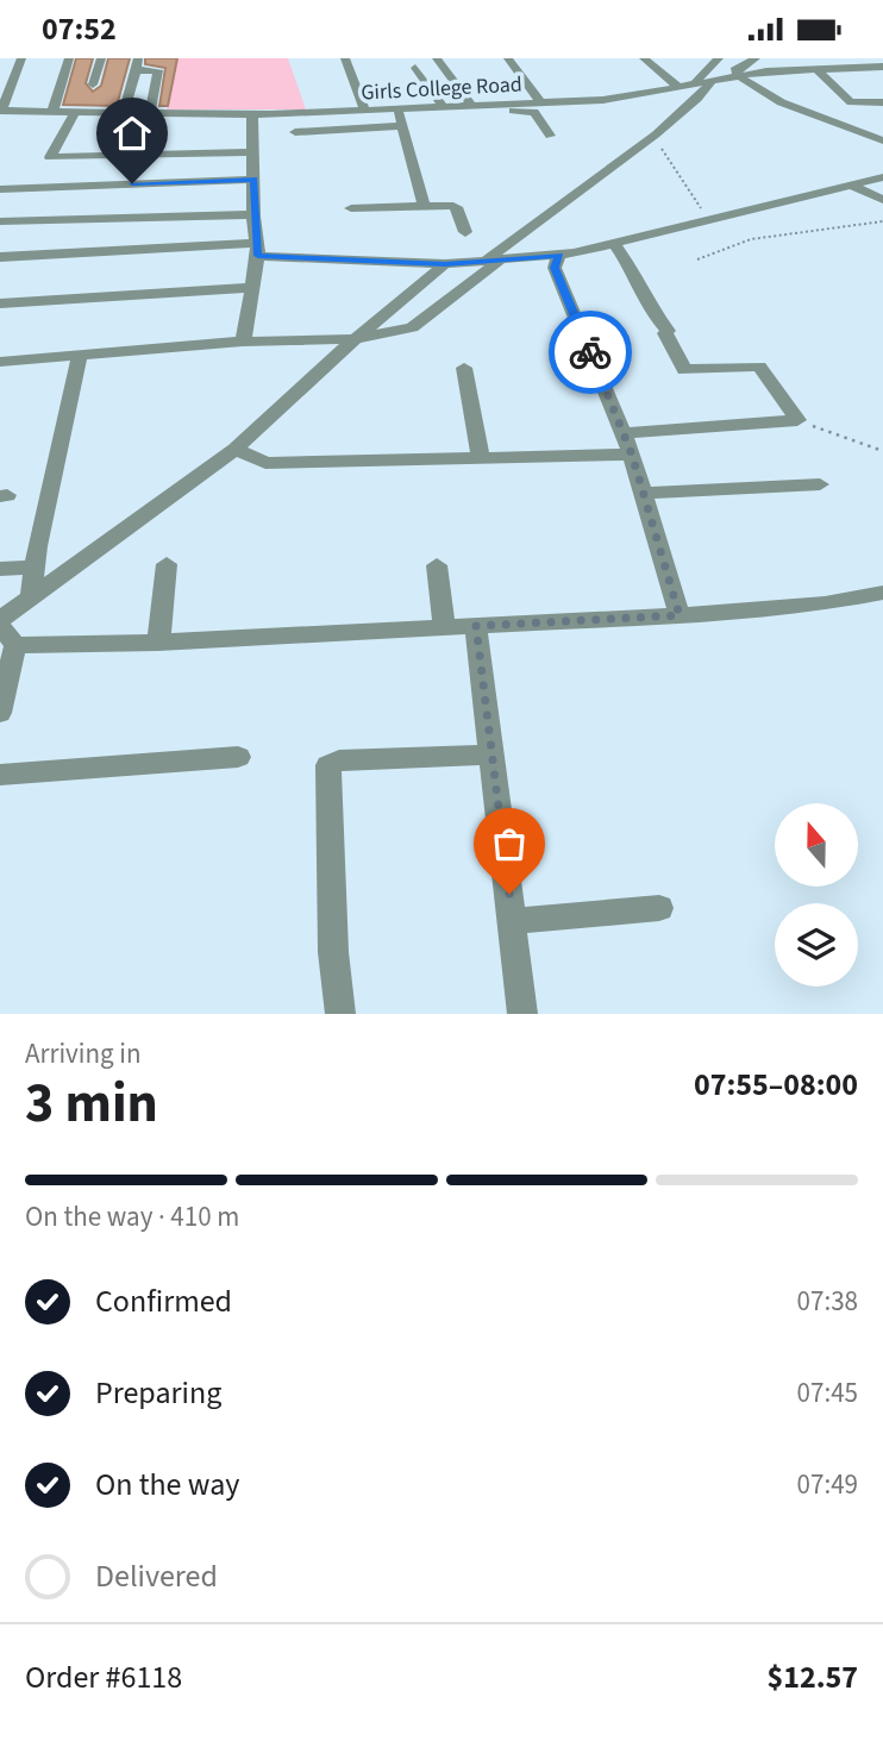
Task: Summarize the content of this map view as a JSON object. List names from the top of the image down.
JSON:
{
  "streets": {
    "street": ["Girls College Road"]
  },
  "north": "top",
  "page": {
    "status": "07:52",
    "heading": ["3 min", "Arriving in", "07:55–08:00"],
    "panel": ["Order #6118", "$12.57"],
    "bar": "On the way · 410 m",
    "list": [
      ["Confirmed", "07:38"],
      ["Preparing", "07:45"],
      ["On the way", "07:49"],
      "Delivered"
    ]
  }
}
